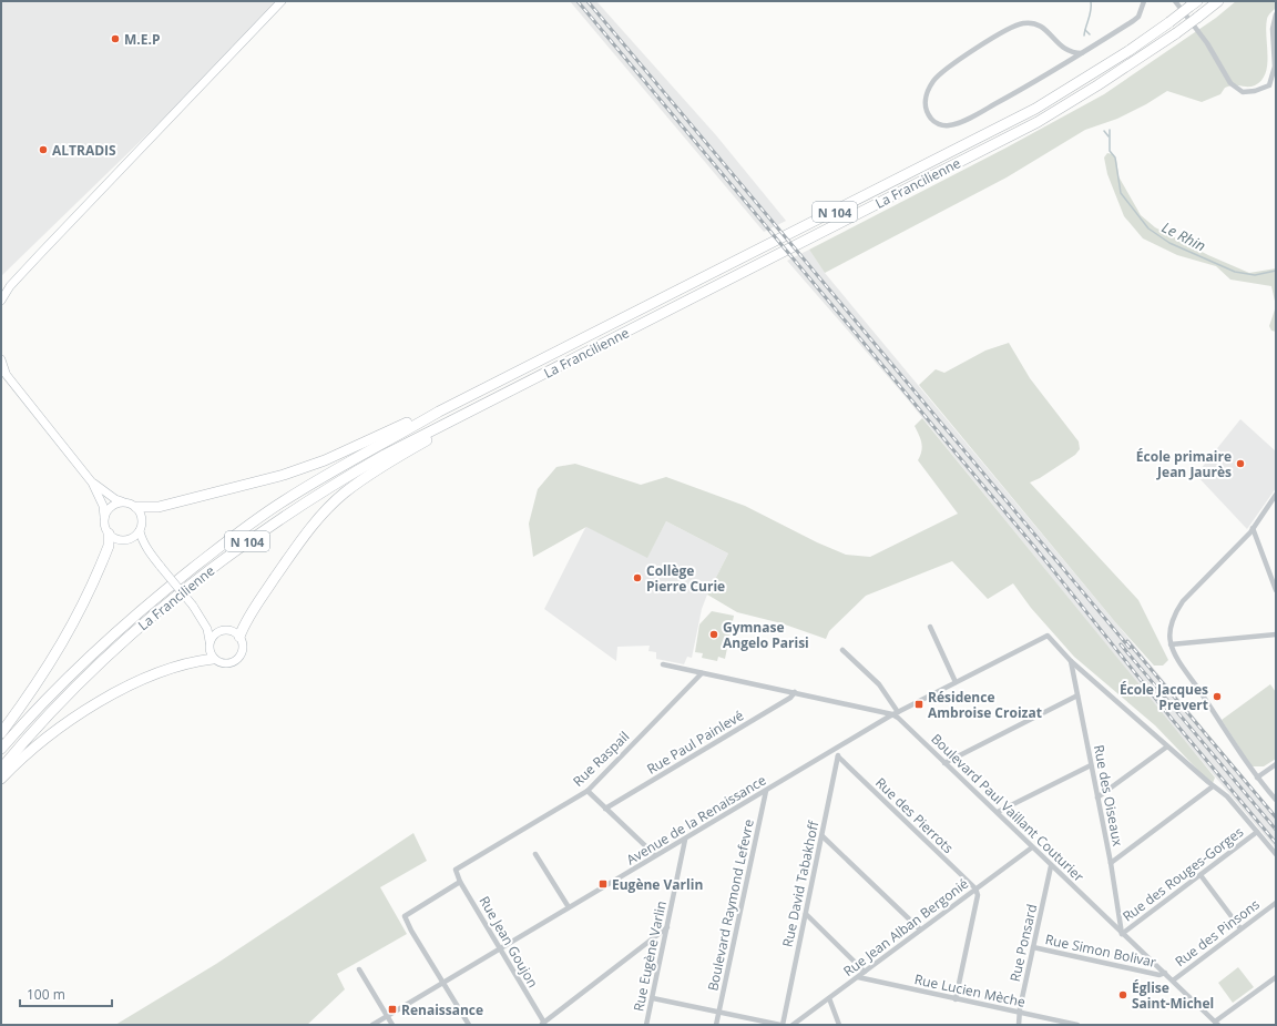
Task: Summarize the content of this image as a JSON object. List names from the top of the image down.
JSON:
{
  "streets": {
    "highway": ["La Francilienne", "N 104"],
    "street": [
      "Rue Paul Painlevé",
      "Rue Raspail",
      "Rue des Oiseaux",
      "Boulevard Paul Vaillant Couturier",
      "Rue des Pierrots",
      "Avenue de la Renaissance",
      "Rue des Rouges-Gorges",
      "Rue David Tabakhoff",
      "Boulevard Raymond Lefevre",
      "Rue Jean Alban Bergonié",
      "Rue des Pinsons",
      "Rue Jean Goujon",
      "Rue Ponsard",
      "Rue Simon Bolivar",
      "Rue Eugène Varlin",
      "Rue Lucien Mèche"
    ]
  },
  "crossings": [
    ["Rue Raspail", "Rue Jean Goujon"],
    ["Rue des Oiseaux", "Boulevard Paul Vaillant Couturier"],
    ["Rue des Oiseaux", "Avenue de la Renaissance"],
    ["Rue des Oiseaux", "Rue des Rouges-Gorges"],
    ["Boulevard Paul Vaillant Couturier", "Avenue de la Renaissance"],
    ["Boulevard Paul Vaillant Couturier", "Rue des Rouges-Gorges"],
    ["Boulevard Paul Vaillant Couturier", "Rue Jean Alban Bergonié"],
    ["Boulevard Paul Vaillant Couturier", "Rue des Pinsons"],
    ["Boulevard Paul Vaillant Couturier", "Rue Ponsard"],
    ["Boulevard Paul Vaillant Couturier", "Rue Simon Bolivar"],
    ["Rue des Pierrots", "Rue David Tabakhoff"],
    ["Rue des Pierrots", "Rue Jean Alban Bergonié"],
    ["Avenue de la Renaissance", "Rue David Tabakhoff"],
    ["Avenue de la Renaissance", "Boulevard Raymond Lefevre"],
    ["Avenue de la Renaissance", "Rue Jean Goujon"],
    ["Avenue de la Renaissance", "Rue Eugène Varlin"],
    ["Rue Jean Alban Bergonié", "Rue Lucien Mèche"],
    ["Rue Ponsard", "Rue Simon Bolivar"],
    ["Rue Ponsard", "Rue Lucien Mèche"]
  ],
  "water": ["Le Rhin"],
  "places": {
    "other": [
      "M.E.P",
      "ALTRADIS",
      "École primaire Jean Jaurès",
      "Collège Pierre Curie",
      "Gymnase Angelo Parisi",
      "École Jacques Prevert",
      "Église Saint-Michel"
    ],
    "transit": ["Résidence Ambroise Croizat", "Eugène Varlin", "Renaissance"]
  },
  "scale_bar": "100 m"
}
